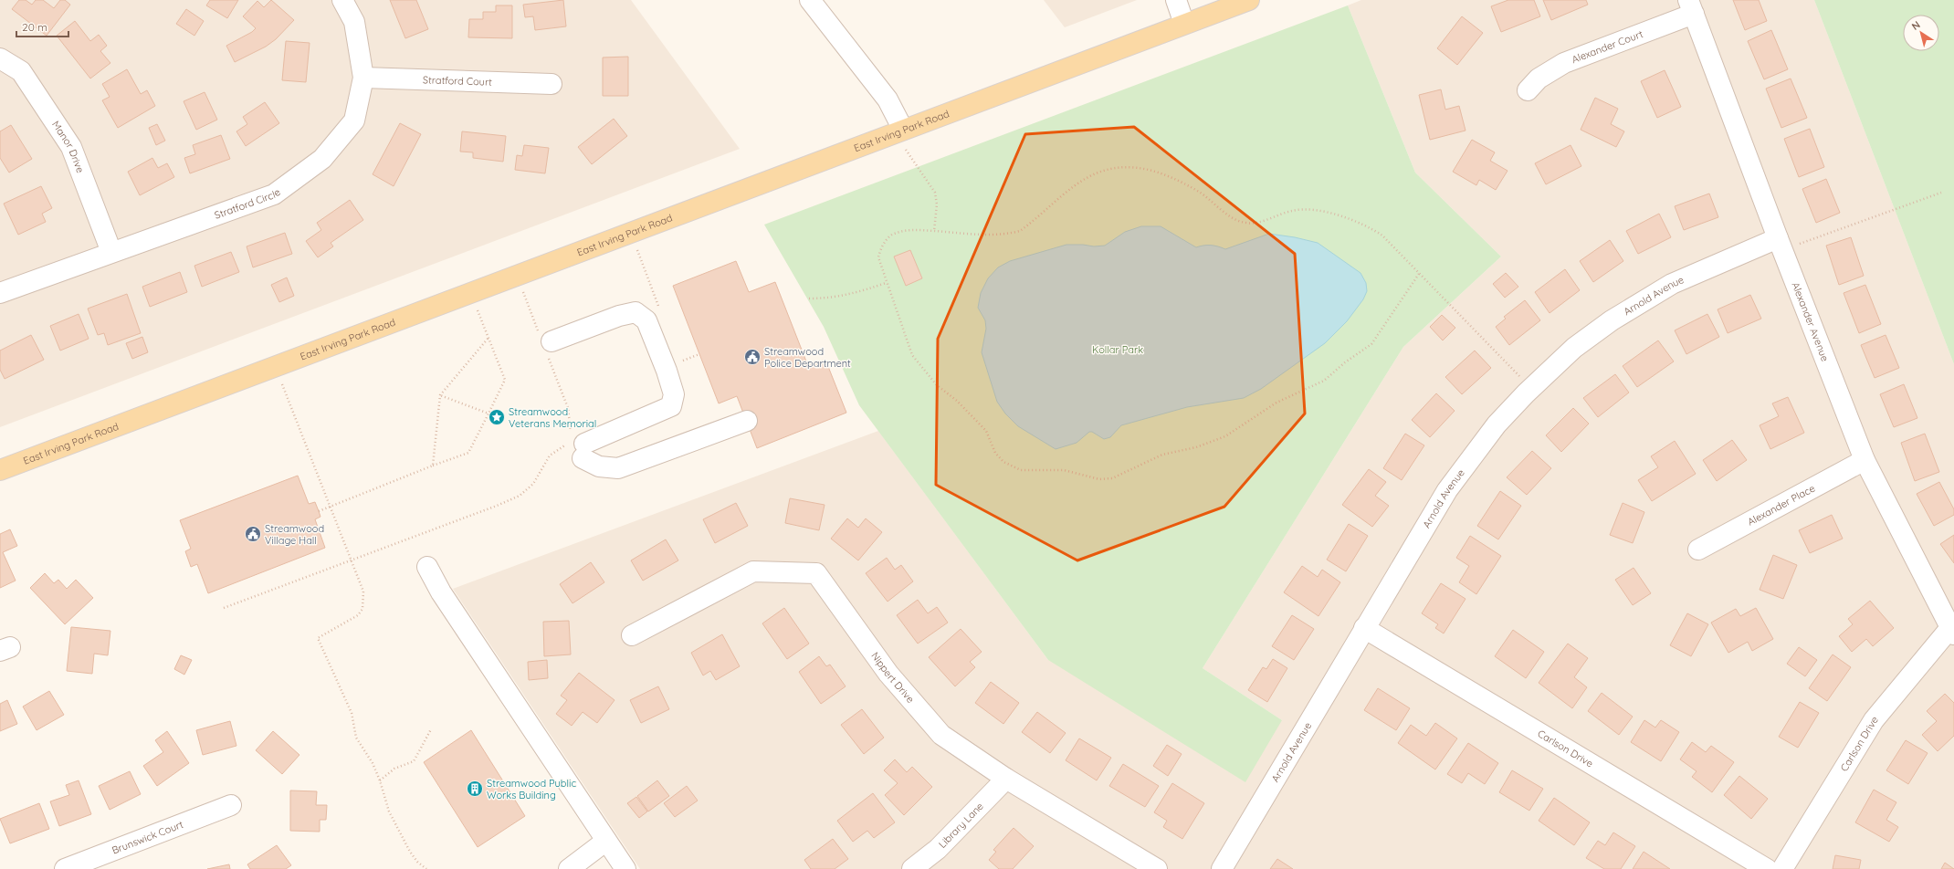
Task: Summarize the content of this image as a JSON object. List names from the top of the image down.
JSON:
{
  "streets": {
    "main road": ["East Irving Park Road"],
    "street": [
      "Alexander Court",
      "Stratford Court",
      "Manor Drive",
      "Stratford Circle",
      "Arnold Avenue",
      "Alexander Avenue",
      "Alexander Place",
      "Nippert Drive",
      "Carlson Drive",
      "Library Lane",
      "Brunswick Court"
    ]
  },
  "crossings": [
    ["Alexander Court", "Alexander Avenue"],
    ["Stratford Court", "Stratford Circle"],
    ["Manor Drive", "Stratford Circle"],
    ["Arnold Avenue", "Alexander Avenue"],
    ["Arnold Avenue", "Carlson Drive"],
    ["Alexander Avenue", "Alexander Place"],
    ["Alexander Avenue", "Carlson Drive"],
    ["Nippert Drive", "Library Lane"]
  ],
  "parks": ["Kollar Park"],
  "places": {
    "public building": ["Streamwood Police Department", "Streamwood Village Hall"],
    "place": ["Streamwood Veterans Memorial"],
    "building": ["Streamwood Public Works Building"]
  },
  "scale_bar": "20 m",
  "north": "top left"
}
